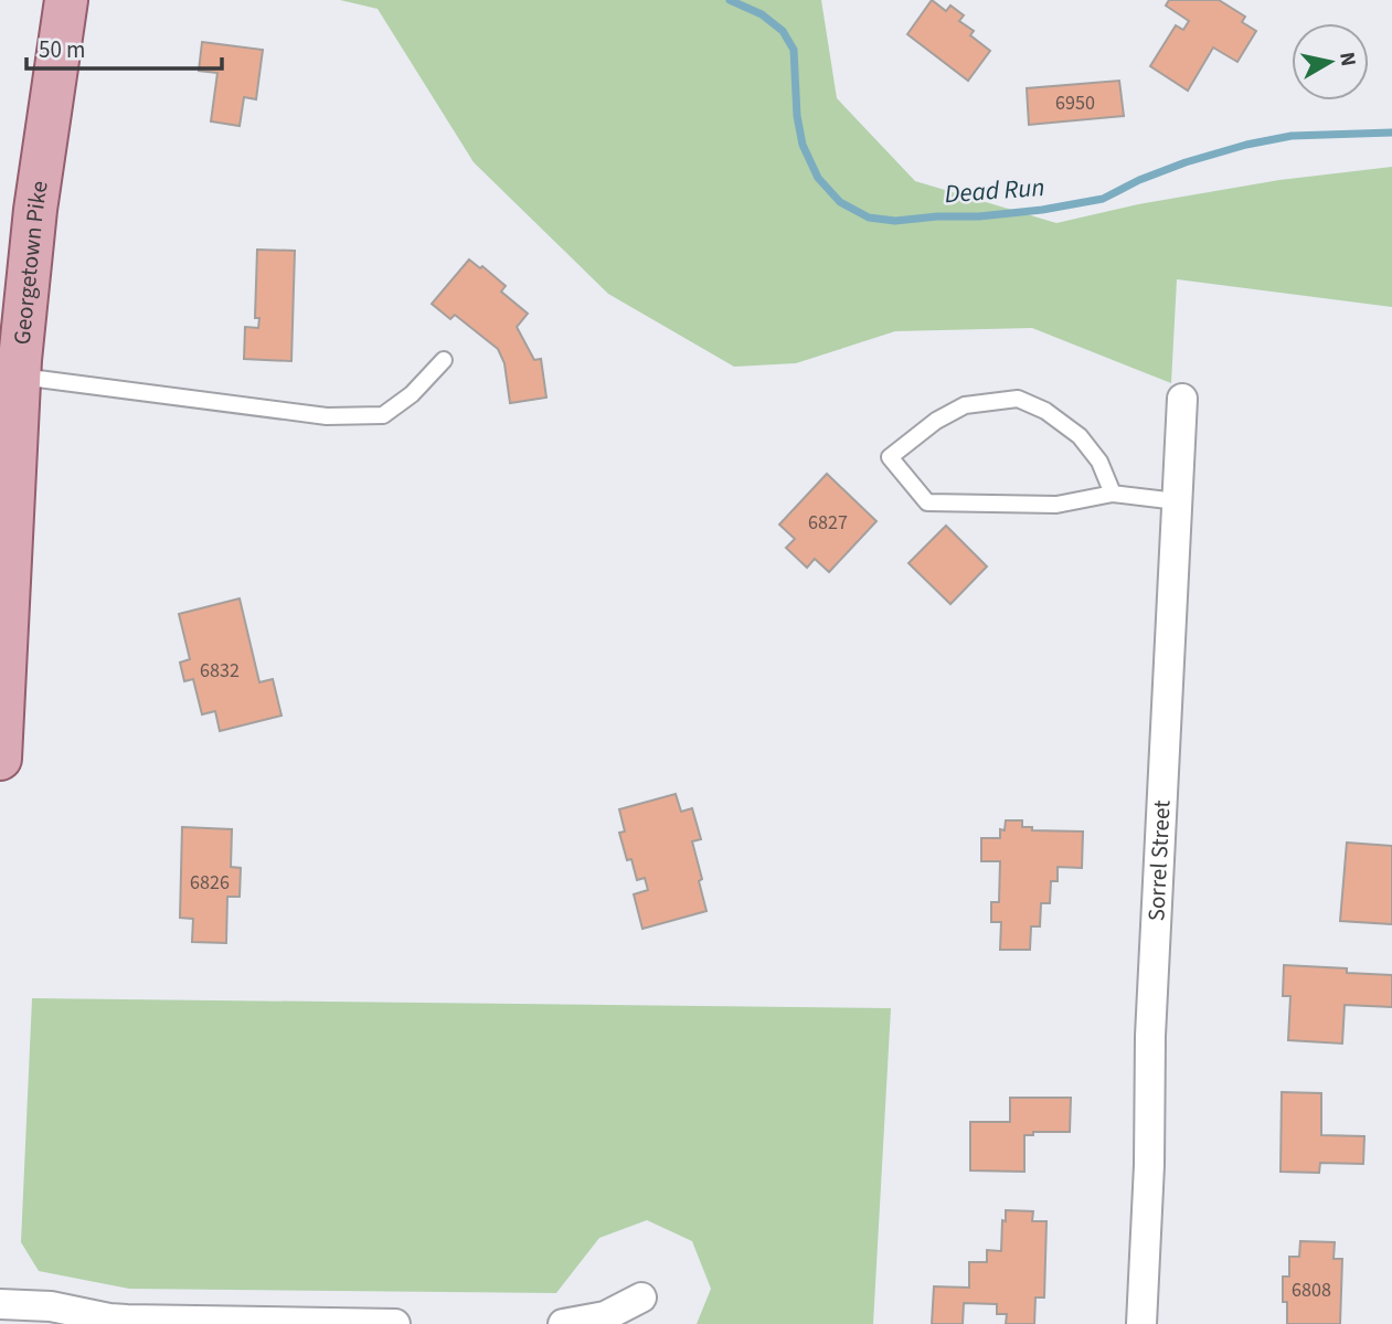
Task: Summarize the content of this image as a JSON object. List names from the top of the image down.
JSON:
{
  "streets": {
    "main road": ["Georgetown Pike"],
    "street": ["Sorrel Street"]
  },
  "water": ["Dead Run"],
  "house_numbers": [
    "6950",
    "6827",
    "6832",
    "6826",
    "6808"
  ],
  "scale_bar": "50 m",
  "north": "right"
}
